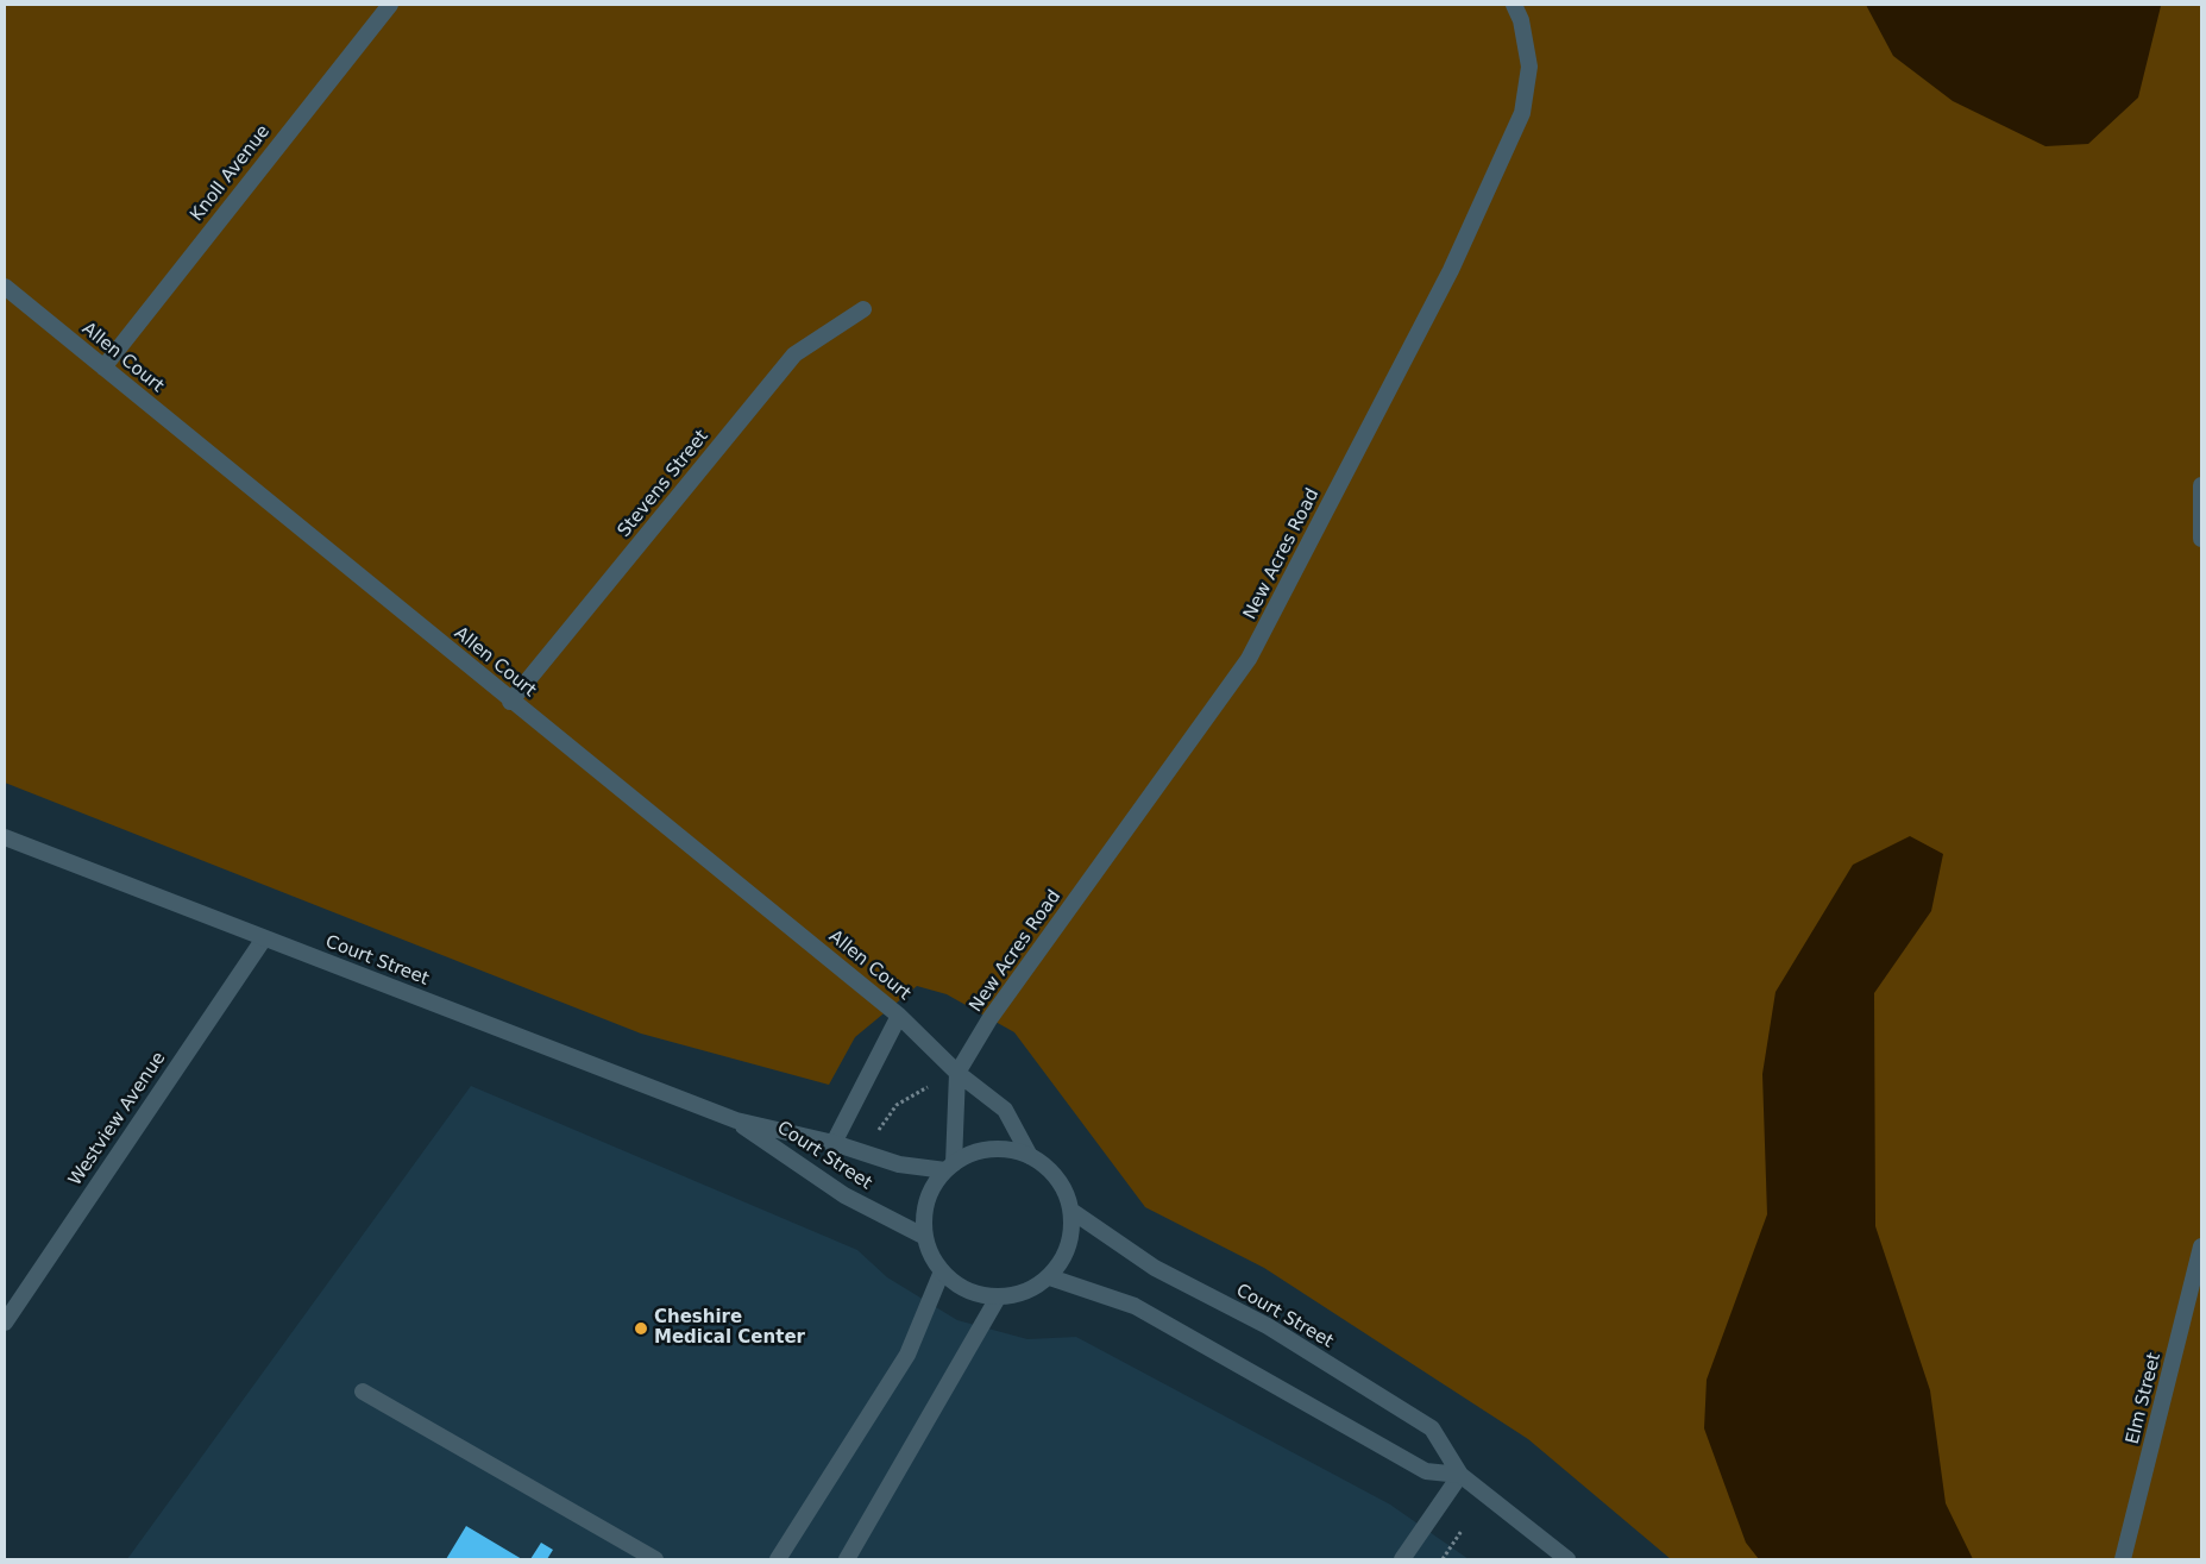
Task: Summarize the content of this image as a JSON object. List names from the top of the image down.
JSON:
{
  "streets": {
    "street": [
      "Knoll Avenue",
      "Allen Court",
      "Stevens Street",
      "New Acres Road",
      "Court Street",
      "Westview Avenue",
      "Elm Street"
    ]
  },
  "crossings": [
    ["Knoll Avenue", "Allen Court"],
    ["Allen Court", "Stevens Street"],
    ["Allen Court", "New Acres Road"],
    ["Allen Court", "Court Street"],
    ["Court Street", "Westview Avenue"]
  ],
  "places": ["Cheshire Medical Center"]
}
